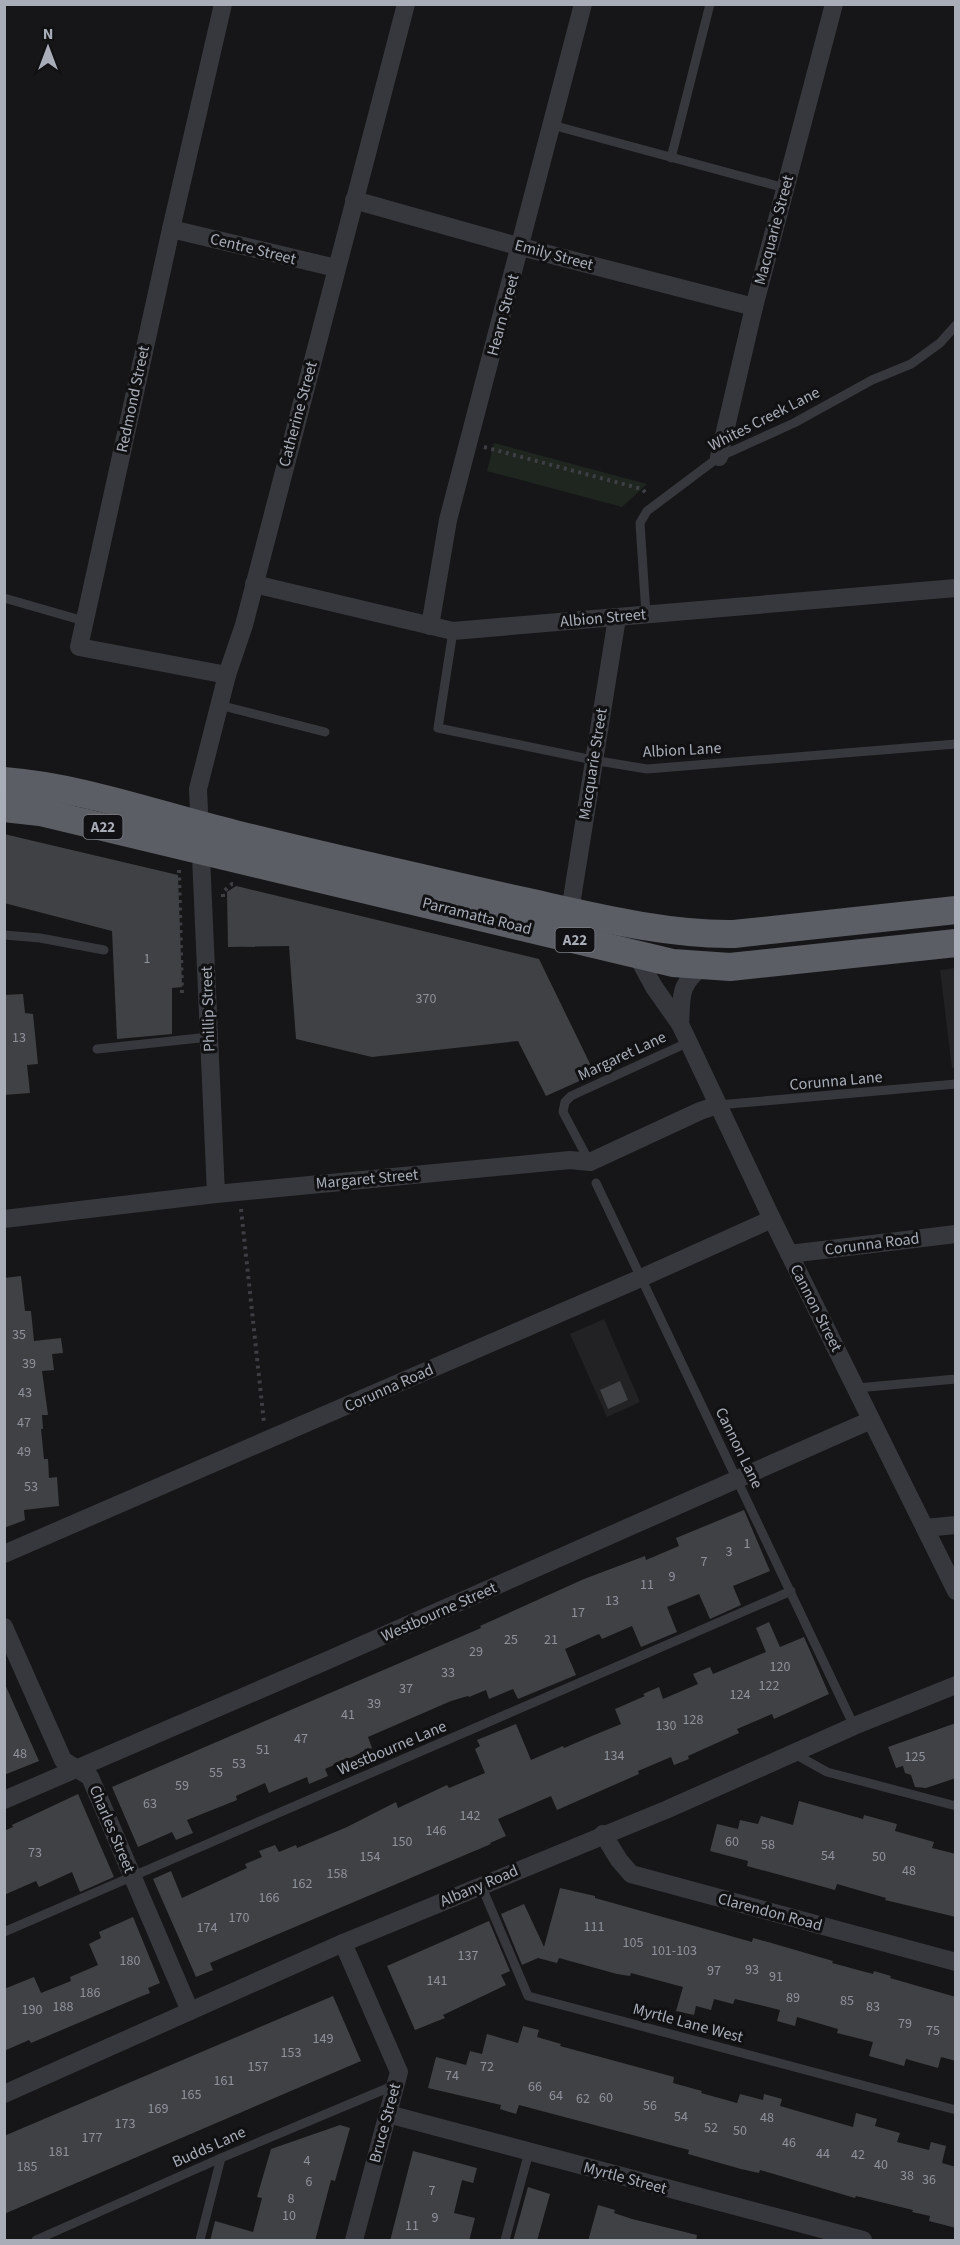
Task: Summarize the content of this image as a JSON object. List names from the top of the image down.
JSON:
{
  "streets": {
    "highway": ["A22", "Parramatta Road"],
    "street": [
      "Macquarie Street",
      "Centre Street",
      "Emily Street",
      "Hearn Street",
      "Redmond Street",
      "Catherine Street",
      "Albion Street",
      "Phillip Street",
      "Margaret Street",
      "Corunna Road",
      "Cannon Street",
      "Westbourne Street",
      "Charles Street",
      "Albany Road",
      "Clarendon Road",
      "Bruce Street",
      "Myrtle Street"
    ],
    "lane": [
      "Whites Creek Lane",
      "Albion Lane",
      "Margaret Lane",
      "Corunna Lane",
      "Cannon Lane",
      "Westbourne Lane",
      "Myrtle Lane West",
      "Budds Lane"
    ]
  },
  "crossings": [
    ["Macquarie Street", "Emily Street"],
    ["Macquarie Street", "Whites Creek Lane"],
    ["Macquarie Street", "Albion Street"],
    ["Macquarie Street", "Albion Lane"],
    ["Macquarie Street", "Parramatta Road"],
    ["Centre Street", "Redmond Street"],
    ["Centre Street", "Catherine Street"],
    ["Emily Street", "Hearn Street"],
    ["Emily Street", "Catherine Street"],
    ["Hearn Street", "Albion Street"],
    ["Redmond Street", "Catherine Street"],
    ["Catherine Street", "Albion Street"],
    ["Catherine Street", "Parramatta Road"],
    ["Catherine Street", "Phillip Street"],
    ["Whites Creek Lane", "Albion Street"],
    ["Albion Street", "Albion Lane"],
    ["Parramatta Road", "Phillip Street"],
    ["Parramatta Road", "Cannon Street"],
    ["Phillip Street", "Margaret Street"],
    ["Margaret Lane", "Margaret Street"],
    ["Margaret Lane", "Cannon Street"],
    ["Corunna Lane", "Margaret Street"],
    ["Corunna Lane", "Cannon Street"],
    ["Margaret Street", "Cannon Street"],
    ["Corunna Road", "Cannon Street"],
    ["Corunna Road", "Cannon Lane"],
    ["Cannon Street", "Westbourne Street"],
    ["Cannon Lane", "Westbourne Street"],
    ["Cannon Lane", "Westbourne Lane"],
    ["Cannon Lane", "Albany Road"],
    ["Westbourne Street", "Charles Street"],
    ["Westbourne Lane", "Charles Street"],
    ["Charles Street", "Albany Road"],
    ["Albany Road", "Clarendon Road"],
    ["Albany Road", "Myrtle Lane West"],
    ["Albany Road", "Bruce Street"],
    ["Bruce Street", "Budds Lane"],
    ["Bruce Street", "Myrtle Street"]
  ],
  "house_numbers": [
    "1",
    "370",
    "13",
    "35",
    "39",
    "43",
    "47",
    "49",
    "53",
    "1",
    "3",
    "7",
    "9",
    "11",
    "13",
    "17",
    "25",
    "21",
    "29",
    "120",
    "33",
    "122",
    "37",
    "124",
    "39",
    "41",
    "128",
    "130",
    "47",
    "51",
    "48",
    "134",
    "125",
    "53",
    "55",
    "59",
    "63",
    "142",
    "146",
    "150",
    "60",
    "58",
    "73",
    "54",
    "154",
    "50",
    "48",
    "158",
    "162",
    "166",
    "170",
    "111",
    "174",
    "105",
    "101-103",
    "137",
    "180",
    "93",
    "97",
    "91",
    "141",
    "186",
    "89",
    "85",
    "188",
    "83",
    "190",
    "79",
    "75",
    "149",
    "153",
    "157",
    "72",
    "74",
    "161",
    "66",
    "165",
    "64",
    "60",
    "62",
    "56",
    "169",
    "54",
    "48",
    "173",
    "52",
    "50",
    "177",
    "46",
    "181",
    "44",
    "42",
    "4",
    "40",
    "185",
    "38",
    "36",
    "6",
    "7",
    "8",
    "10",
    "9",
    "11"
  ],
  "north": "top"
}
